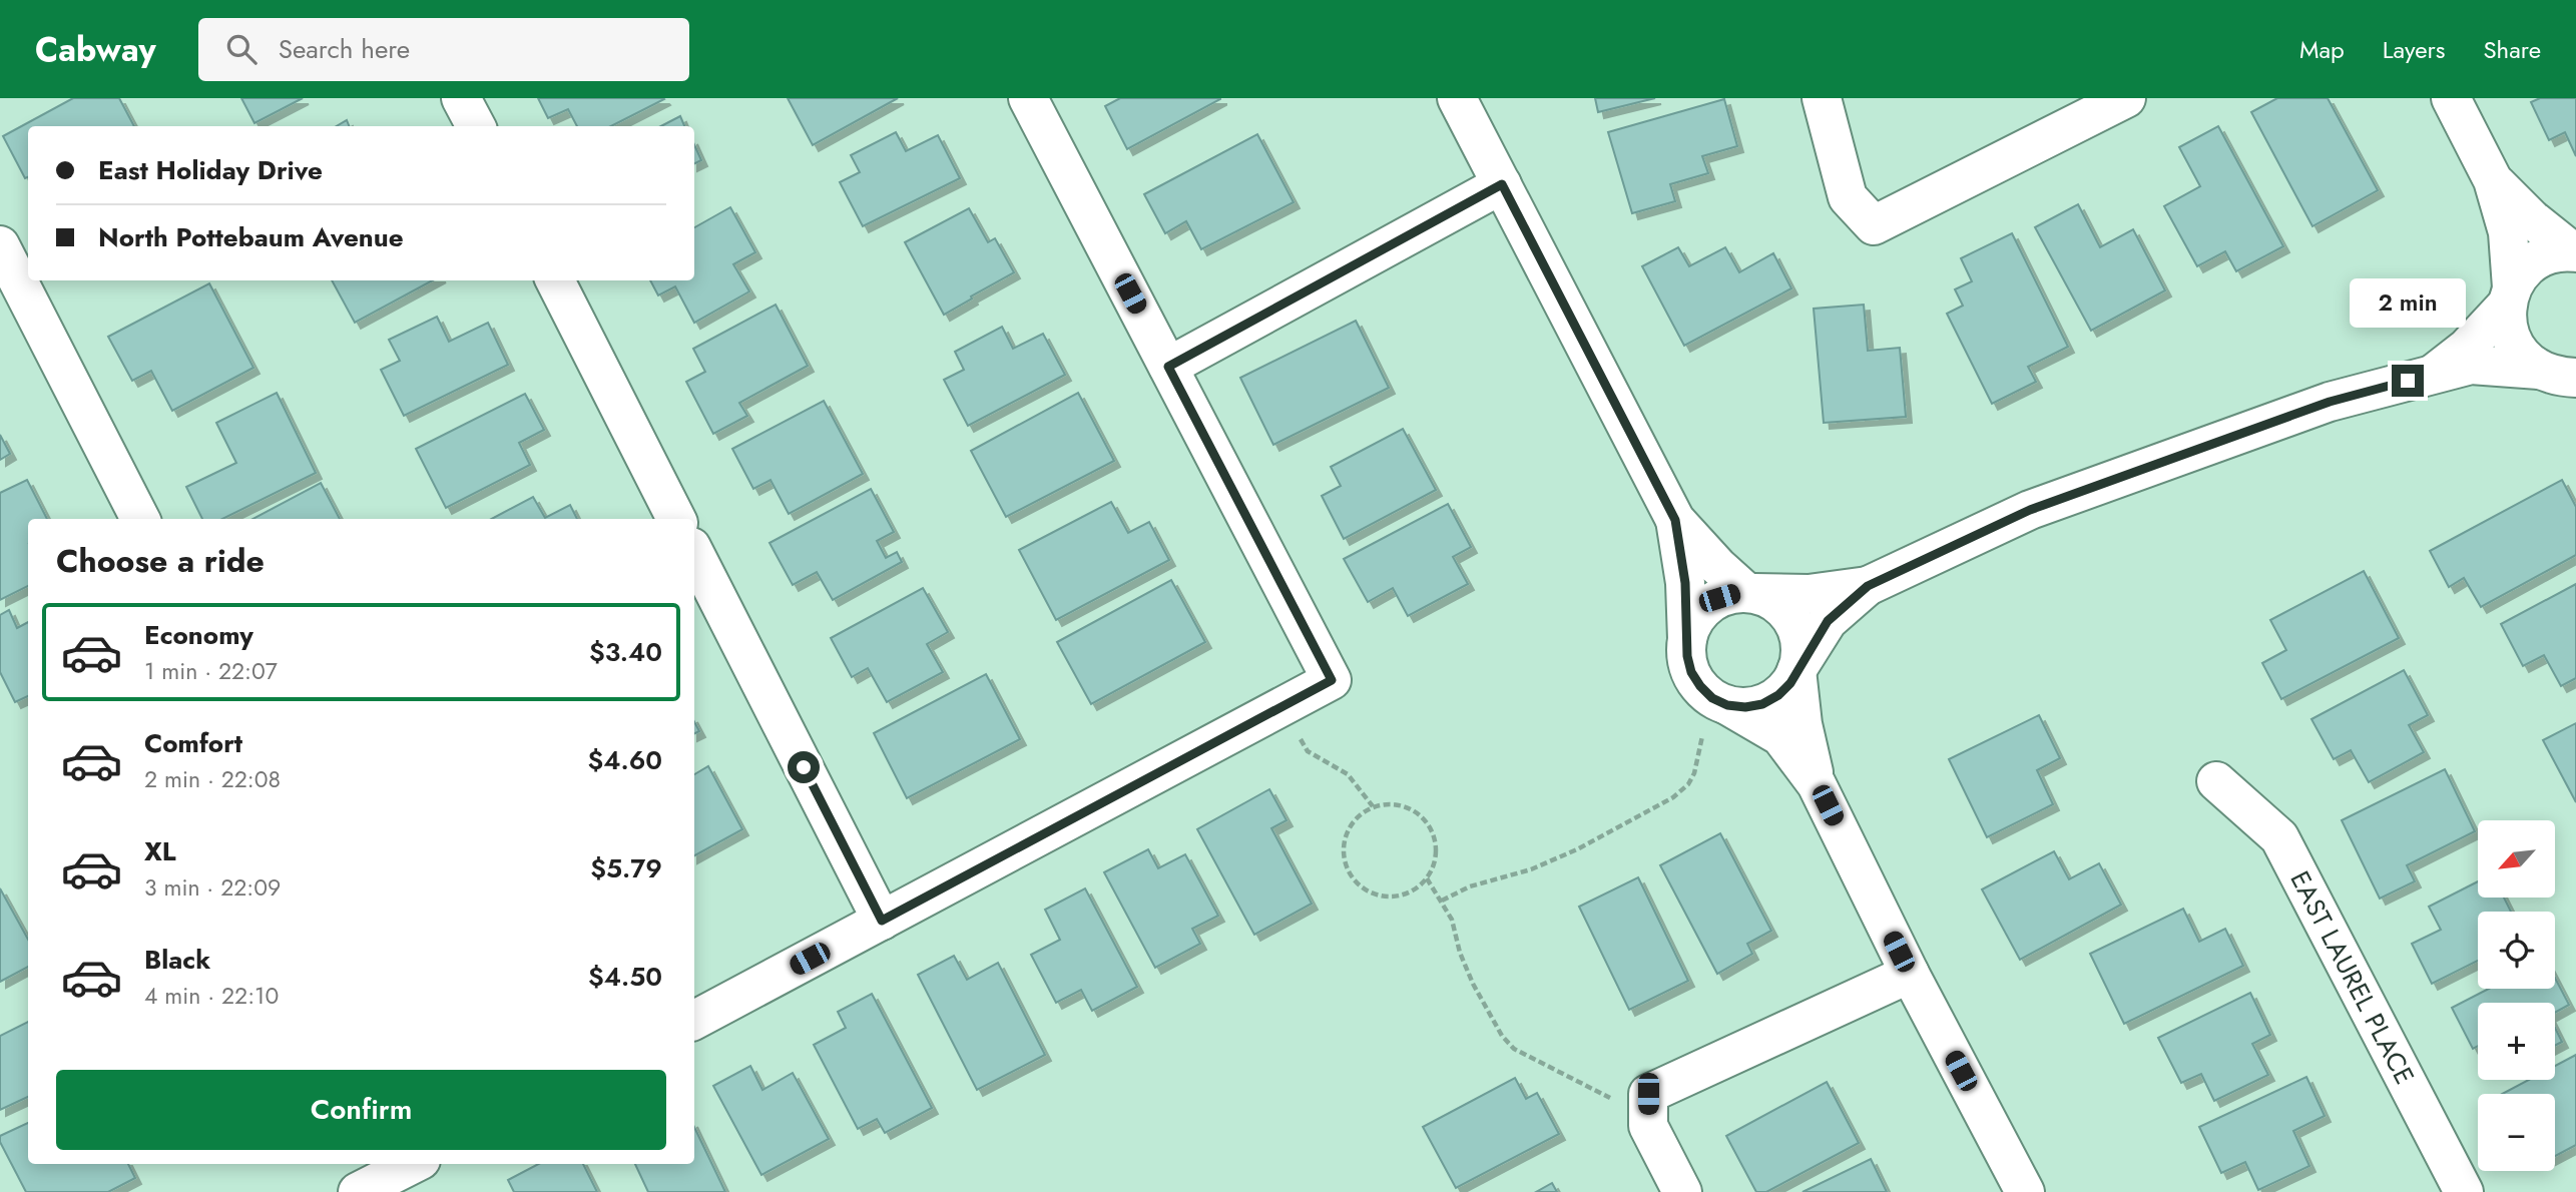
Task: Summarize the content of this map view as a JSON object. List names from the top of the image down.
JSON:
{
  "streets": {
    "street": ["EAST LAUREL PLACE"]
  },
  "north": "bottom left",
  "page": {
    "header": "Cabway",
    "search": "Search here",
    "nav": ["Map", "Layers", "Share"],
    "banner": ["East Holiday Drive", "North Pottebaum Avenue"],
    "bubble": "2 min",
    "heading": "Choose a ride",
    "list": [
      {
        "name": "Economy",
        "note": "1 min · 22:07",
        "value": "$3.40"
      },
      {
        "name": "Comfort",
        "note": "2 min · 22:08",
        "value": "$4.60"
      },
      {
        "name": "XL",
        "note": "3 min · 22:09",
        "value": "$5.79"
      },
      {
        "name": "Black",
        "note": "4 min · 22:10",
        "value": "$4.50"
      }
    ],
    "map_buttons": ["+", "−"],
    "buttons": "Confirm"
  }
}
